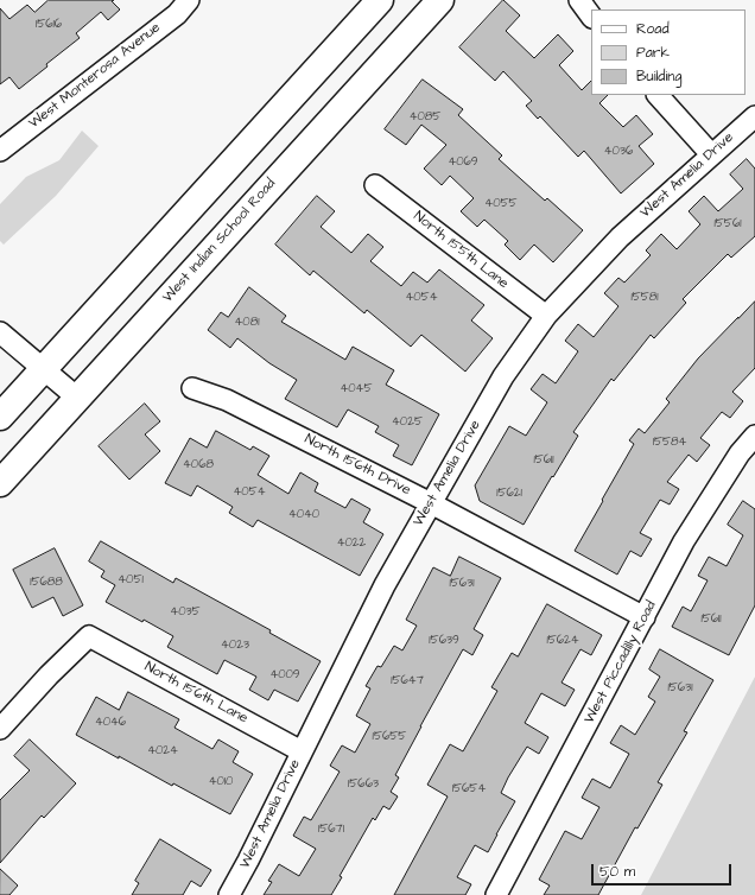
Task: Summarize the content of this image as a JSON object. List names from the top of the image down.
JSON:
{
  "streets": {
    "main road": ["West Indian School Road"],
    "street": [
      "West Monterosa Avenue",
      "West Amelia Drive",
      "North 155th Lane",
      "North 156th Drive",
      "West Piccadilly Road",
      "North 156th Lane"
    ]
  },
  "crossings": [
    ["West Amelia Drive", "North 155th Lane"],
    ["West Amelia Drive", "North 156th Drive"],
    ["West Amelia Drive", "North 156th Lane"],
    ["North 156th Drive", "West Piccadilly Road"]
  ],
  "house_numbers": [
    "15616",
    "4085",
    "4036",
    "4069",
    "4055",
    "15561",
    "4054",
    "15581",
    "4081",
    "4045",
    "4025",
    "15584",
    "15611",
    "4068",
    "4054",
    "15621",
    "4040",
    "4022",
    "4051",
    "15688",
    "15631",
    "4035",
    "15611",
    "15639",
    "15624",
    "4023",
    "4009",
    "15647",
    "15631",
    "4046",
    "15655",
    "4024",
    "4010",
    "15663",
    "15654",
    "15671"
  ],
  "legend": ["Road", "Park", "Building"],
  "scale_bar": "50 m"
}
